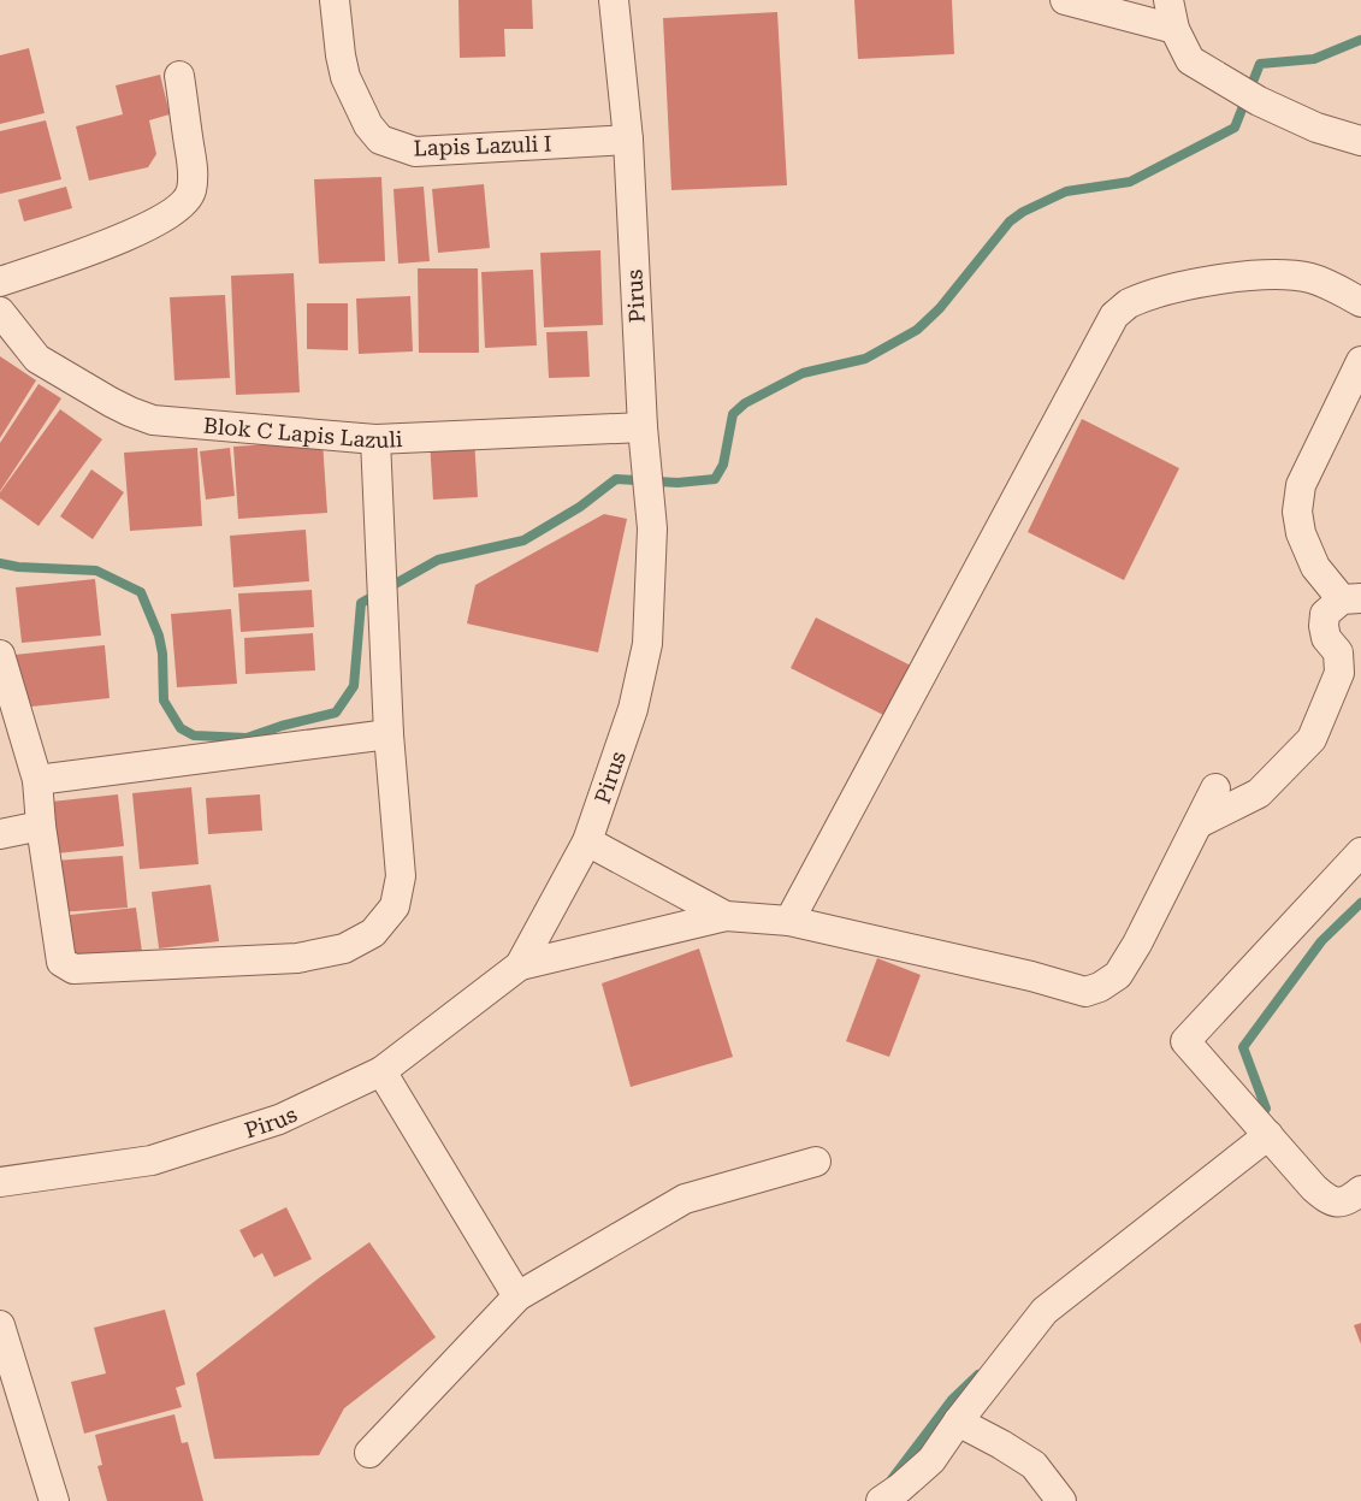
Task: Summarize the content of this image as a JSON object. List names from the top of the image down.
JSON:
{
  "streets": {
    "street": ["Lapis Lazuli I", "Pirus", "Blok C Lapis Lazuli"]
  },
  "crossings": [
    ["Lapis Lazuli I", "Pirus"],
    ["Pirus", "Blok C Lapis Lazuli"]
  ]
}
